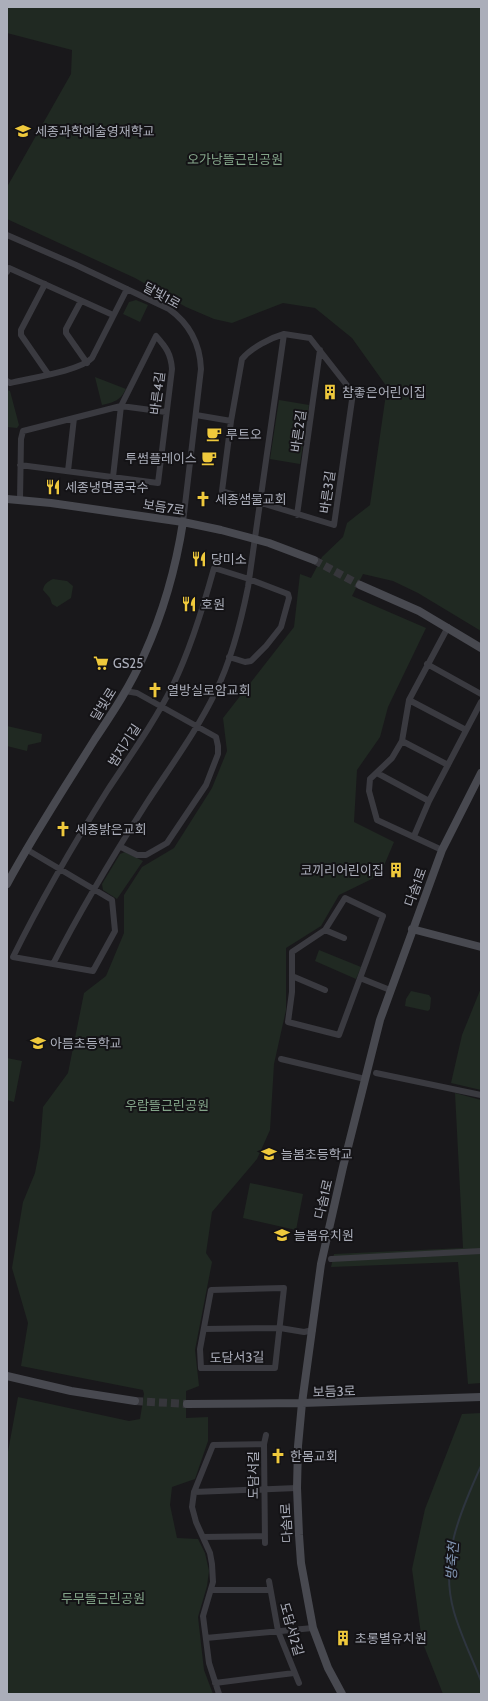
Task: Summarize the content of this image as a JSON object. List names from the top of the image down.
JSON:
{
  "streets": {
    "street": [
      "달빛1로",
      "바른4길",
      "바른2길",
      "바른3길",
      "보듬7로",
      "달빛로",
      "범지기길",
      "다솜1로",
      "도담서3길",
      "보듬3로",
      "도담서길",
      "도담서2길"
    ]
  },
  "crossings": [
    ["달빛1로", "보듬7로"],
    ["달빛1로", "달빛로"],
    ["바른2길", "바른3길"],
    ["보듬7로", "달빛로"],
    ["다솜1로", "보듬3로"],
    ["도담서길", "도담서2길"]
  ],
  "water": ["방축천"],
  "parks": ["오가낭뜰근린공원", "우람뜰근린공원", "두무뜰근린공원"],
  "places": {
    "school or university": [
      "세종과학예술영재학교",
      "아름초등학교",
      "늘봄초등학교",
      "늘봄유치원"
    ],
    "building": ["참좋은어린이집", "코끼리어린이집", "초롱별유치원"],
    "cafe": ["루트오", "투썸플레이스"],
    "restaurant": ["세종냉면콩국수", "당미소", "호원"],
    "church": [
      "세종샘물교회",
      "열방실로암교회",
      "세종밝은교회",
      "한몸교회"
    ],
    "supermarket": ["GS25"]
  }
}
